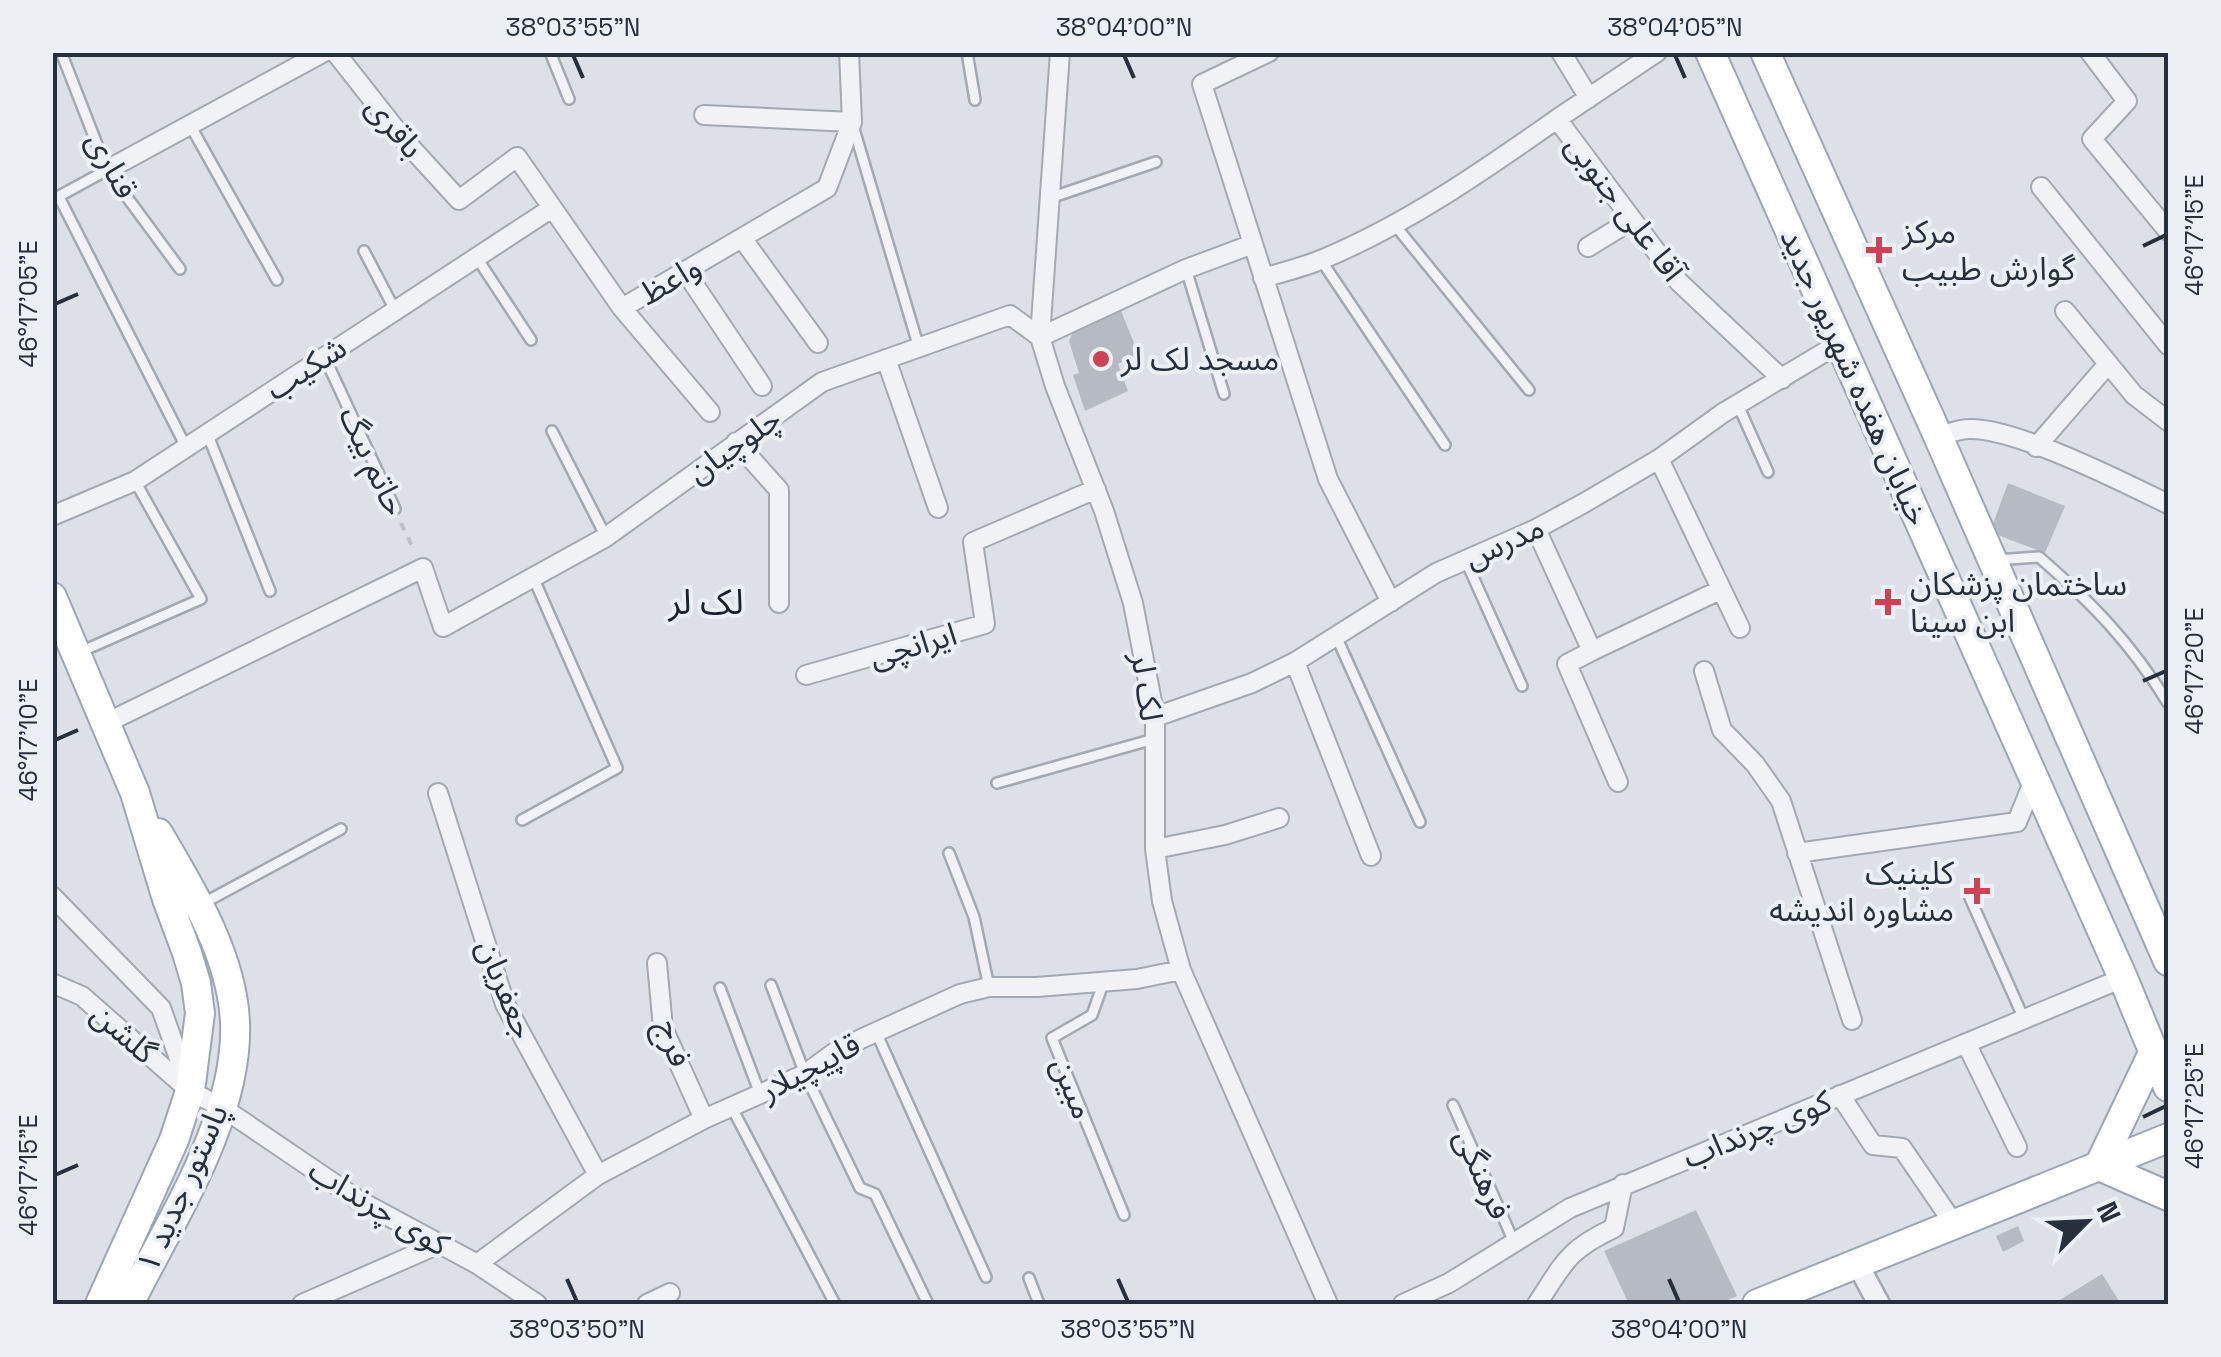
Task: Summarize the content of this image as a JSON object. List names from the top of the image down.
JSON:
{
  "streets": {
    "main road": ["خیابان هفده شهریور جدید", "پاستور جدید ۱"],
    "street": [
      "باقری",
      "آقا علی جنوبی",
      "واعظ",
      "شکیب",
      "چلوچیان",
      "مدرس",
      "ایرانچی",
      "لک لر",
      "جعفریان",
      "گلشن",
      "فرج",
      "قاپیچیلار",
      "کوی چرنداب"
    ],
    "lane": [
      "قناری",
      "حاتم بیگ",
      "مبین",
      "فرهنگی"
    ]
  },
  "crossings": [
    ["باقری", "واعظ"],
    ["آقا علی جنوبی", "مدرس"],
    ["واعظ", "شکیب"],
    ["شکیب", "حاتم بیگ"],
    ["خیابان هفده شهریور جدید", "مدرس"],
    ["خیابان هفده شهریور جدید", "کوی چرنداب"],
    ["چلوچیان", "حاتم بیگ"],
    ["چلوچیان", "لک لر"],
    ["مدرس", "لک لر"],
    ["ایرانچی", "لک لر"],
    ["لک لر", "قاپیچیلار"],
    ["جعفریان", "قاپیچیلار"],
    ["گلشن", "کوی چرنداب"],
    ["گلشن", "پاستور جدید ۱"],
    ["فرج", "قاپیچیلار"],
    ["قاپیچیلار", "مبین"],
    ["قاپیچیلار", "کوی چرنداب"],
    ["کوی چرنداب", "فرهنگی"],
    ["کوی چرنداب", "پاستور جدید ۱"]
  ],
  "districts": ["لک لر"],
  "places": {
    "health": ["مرکز گوارش طبیب", "ساختمان پزشکان ابن سینا", "کلینیک مشاوره اندیشه"],
    "other": ["مسجد لک لر"]
  },
  "north": "top right",
  "coordinates": [
    "38°03'55\"N",
    "38°04'00\"N",
    "38°04'05\"N",
    "46°17'15\"E",
    "46°17'05\"E",
    "46°17'20\"E",
    "46°17'10\"E",
    "46°17'25\"E",
    "38°03'50\"N"
  ]
}
